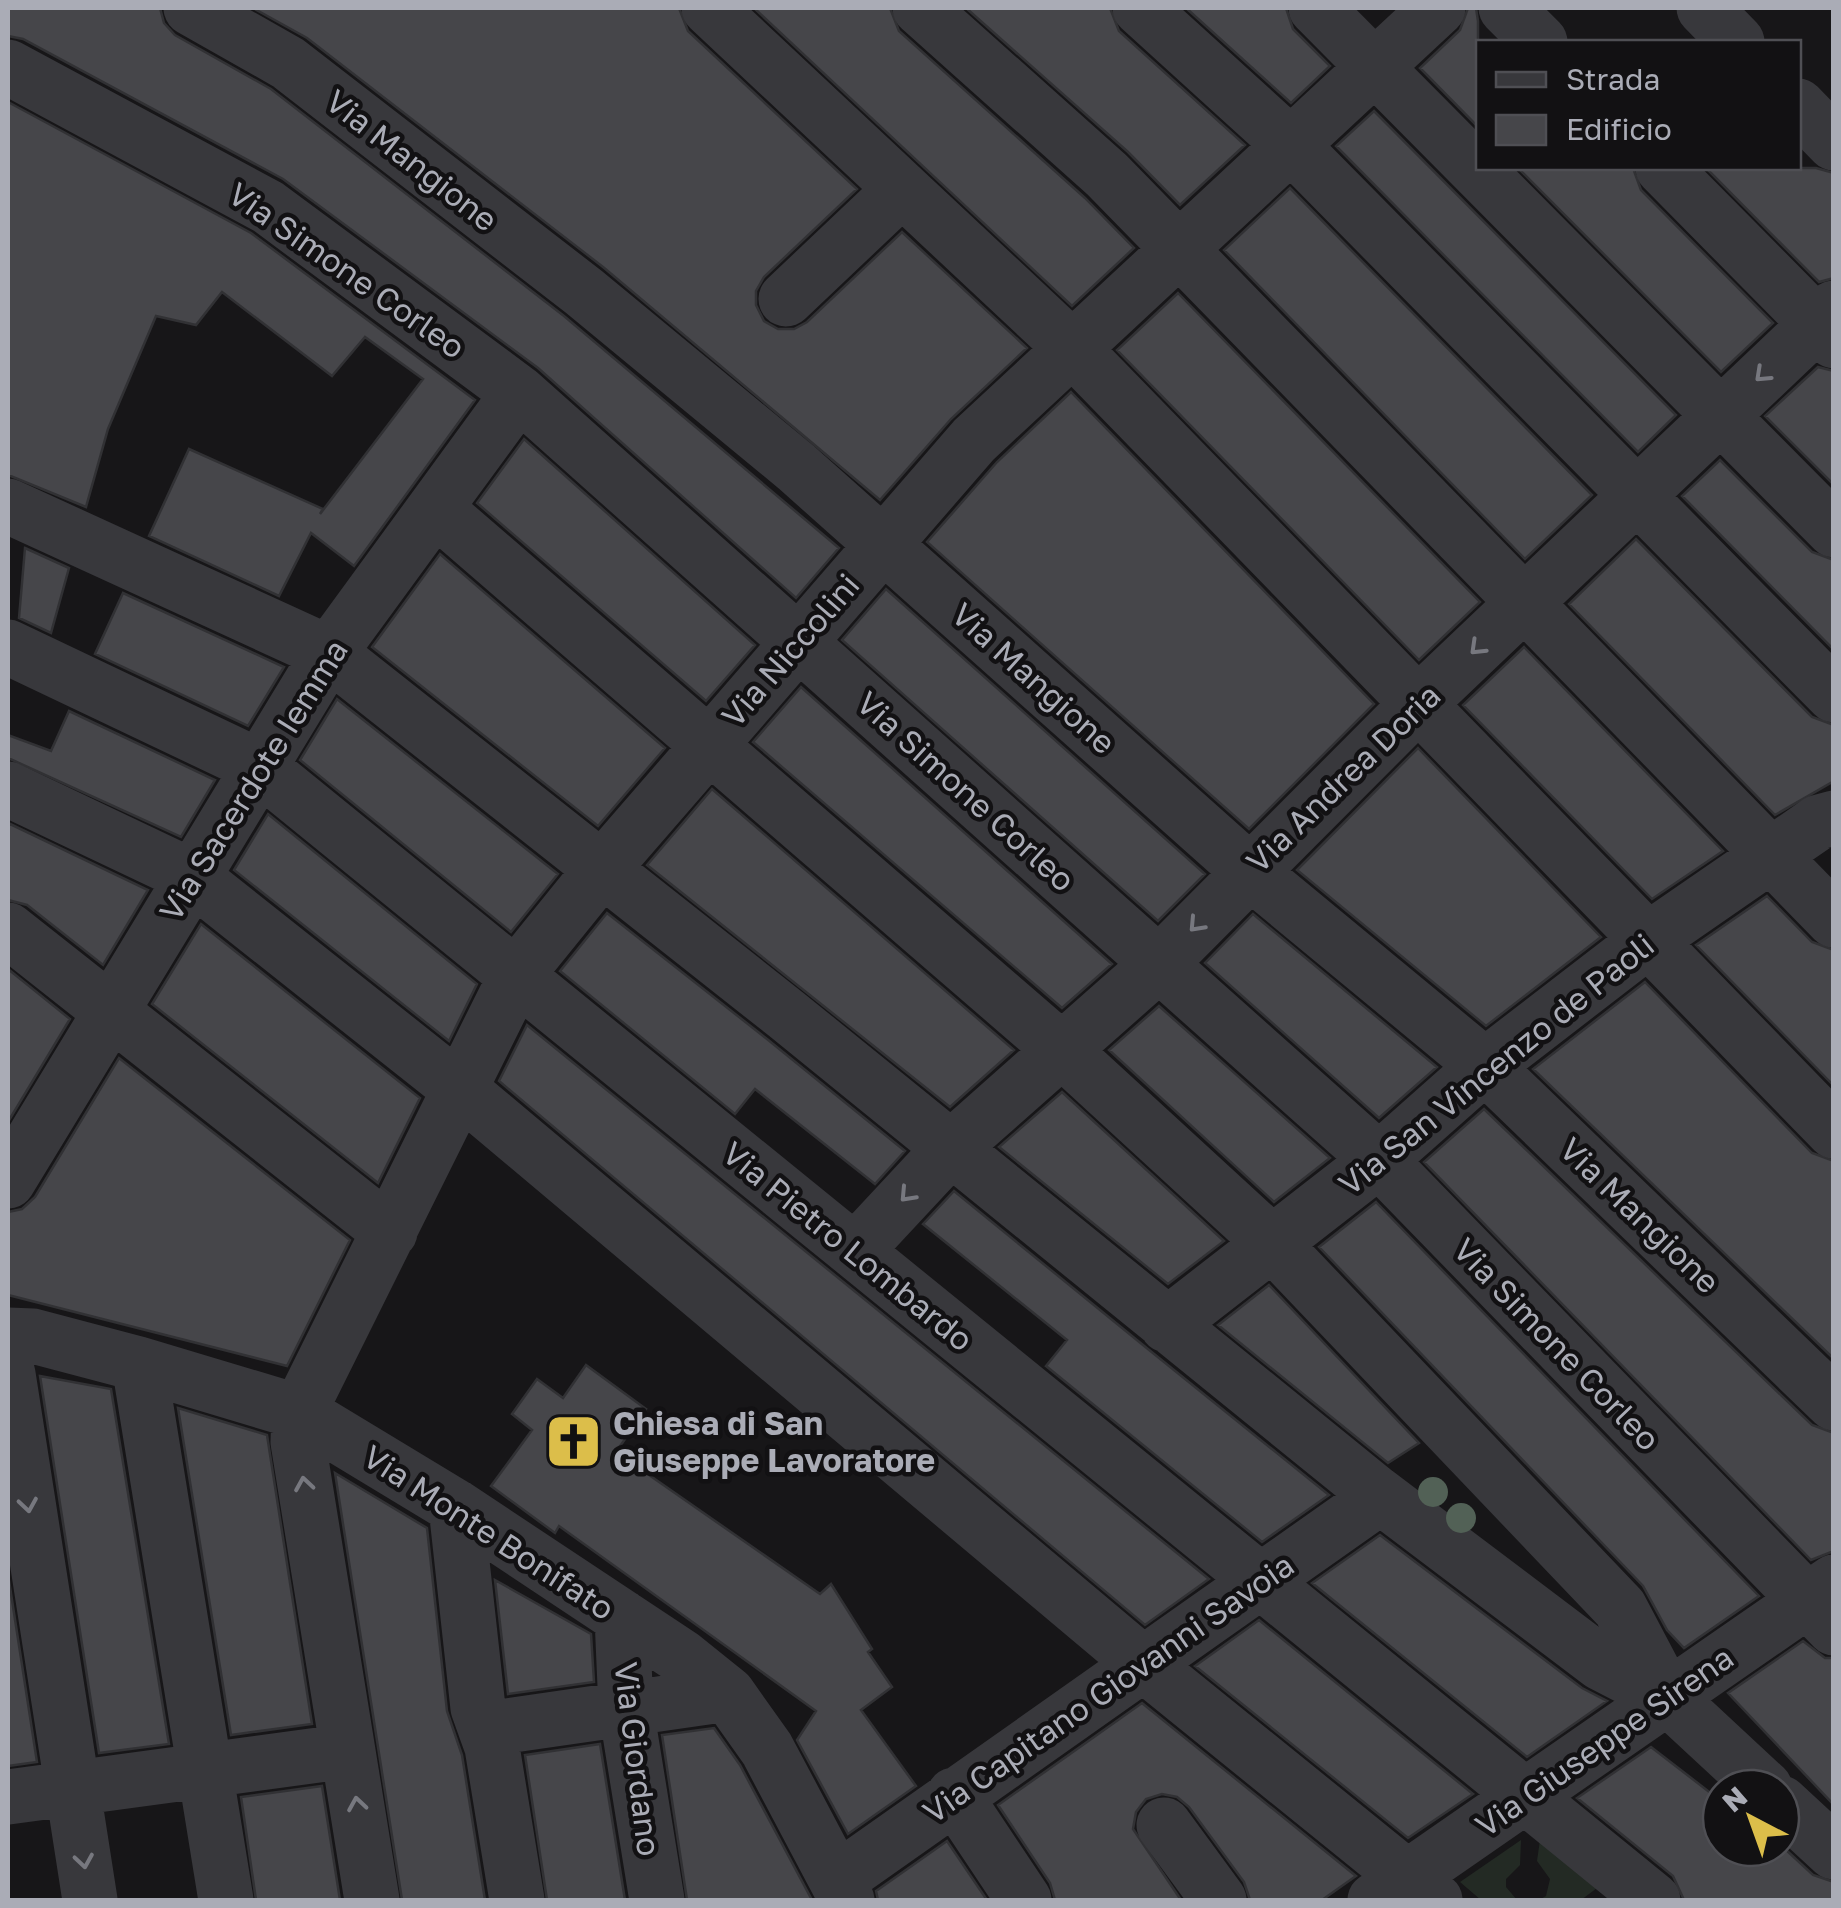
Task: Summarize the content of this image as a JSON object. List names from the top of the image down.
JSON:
{
  "streets": {
    "street": [
      "Via Mangione",
      "Via Simone Corleo",
      "Via Niccolini",
      "Via Andrea Doria",
      "Via Sacerdote Iemma",
      "Via San Vincenzo de Paoli",
      "Via Pietro Lombardo",
      "Via Monte Bonifato",
      "Via Capitano Giovanni Savoia",
      "Via Giuseppe Sirena",
      "Via Giordano"
    ]
  },
  "crossings": [
    ["Via Mangione", "Via Niccolini"],
    ["Via Mangione", "Via Andrea Doria"],
    ["Via Mangione", "Via San Vincenzo de Paoli"],
    ["Via Simone Corleo", "Via Niccolini"],
    ["Via Simone Corleo", "Via Andrea Doria"],
    ["Via Simone Corleo", "Via Sacerdote Iemma"],
    ["Via Simone Corleo", "Via San Vincenzo de Paoli"],
    ["Via Simone Corleo", "Via Giuseppe Sirena"],
    ["Via Niccolini", "Via Pietro Lombardo"],
    ["Via Niccolini", "Via Monte Bonifato"],
    ["Via Andrea Doria", "Via Pietro Lombardo"],
    ["Via Sacerdote Iemma", "Via Pietro Lombardo"],
    ["Via Pietro Lombardo", "Via Capitano Giovanni Savoia"],
    ["Via Pietro Lombardo", "Via Giuseppe Sirena"],
    ["Via Monte Bonifato", "Via Capitano Giovanni Savoia"],
    ["Via Monte Bonifato", "Via Giordano"]
  ],
  "one_way": ["Via Andrea Doria"],
  "places": {
    "church": ["Chiesa di San Giuseppe Lavoratore"]
  },
  "legend": ["Strada", "Edificio"],
  "north": "top left"
}
